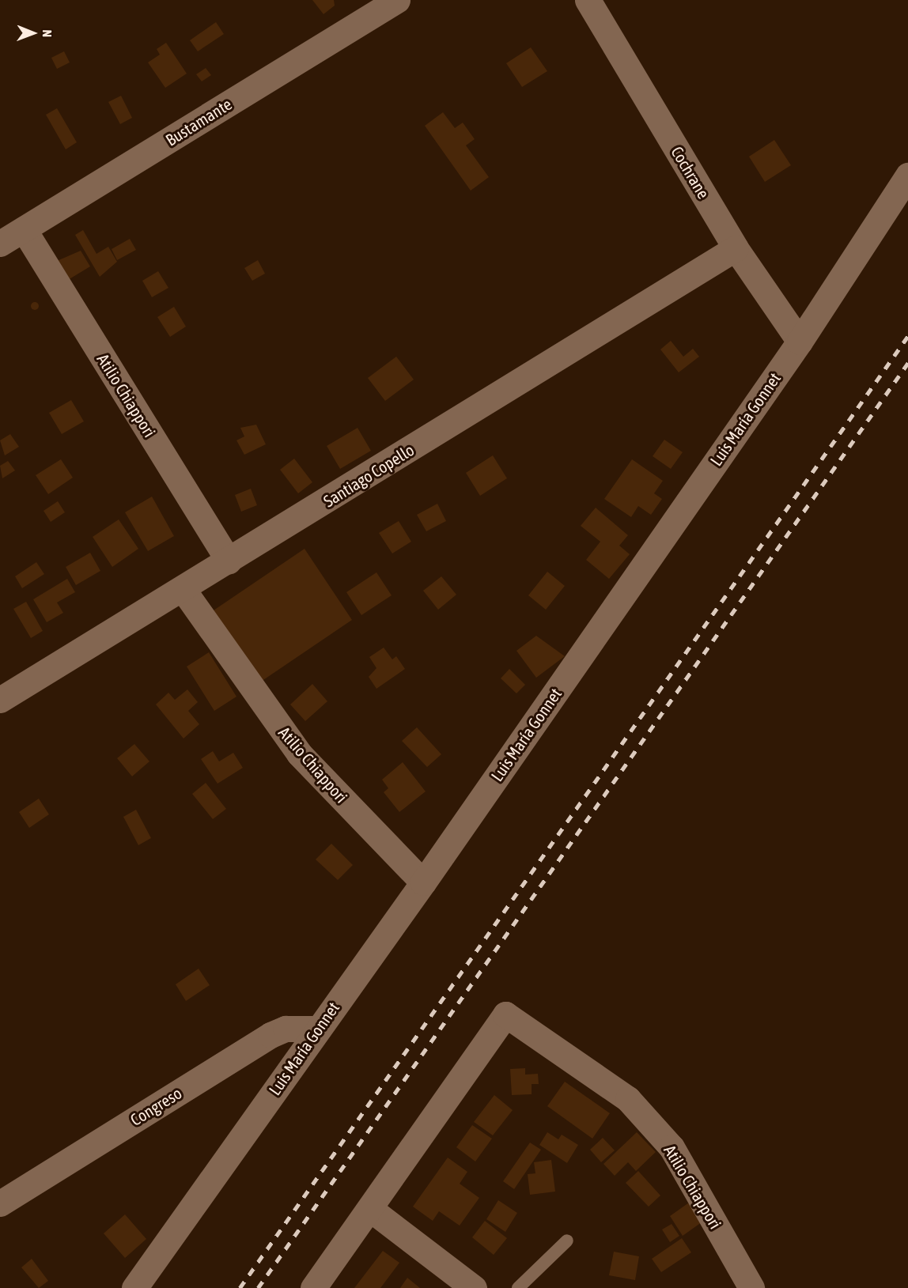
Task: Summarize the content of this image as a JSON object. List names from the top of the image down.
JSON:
{
  "streets": {
    "street": [
      "Bustamante",
      "Cochrane",
      "Atilio Chiappori",
      "Luis María Gonnet",
      "Santiago Copello",
      "Congreso"
    ]
  },
  "crossings": [
    ["Bustamante", "Atilio Chiappori"],
    ["Cochrane", "Luis María Gonnet"],
    ["Cochrane", "Santiago Copello"],
    ["Atilio Chiappori", "Luis María Gonnet"],
    ["Atilio Chiappori", "Santiago Copello"],
    ["Luis María Gonnet", "Congreso"]
  ],
  "north": "right"
}
